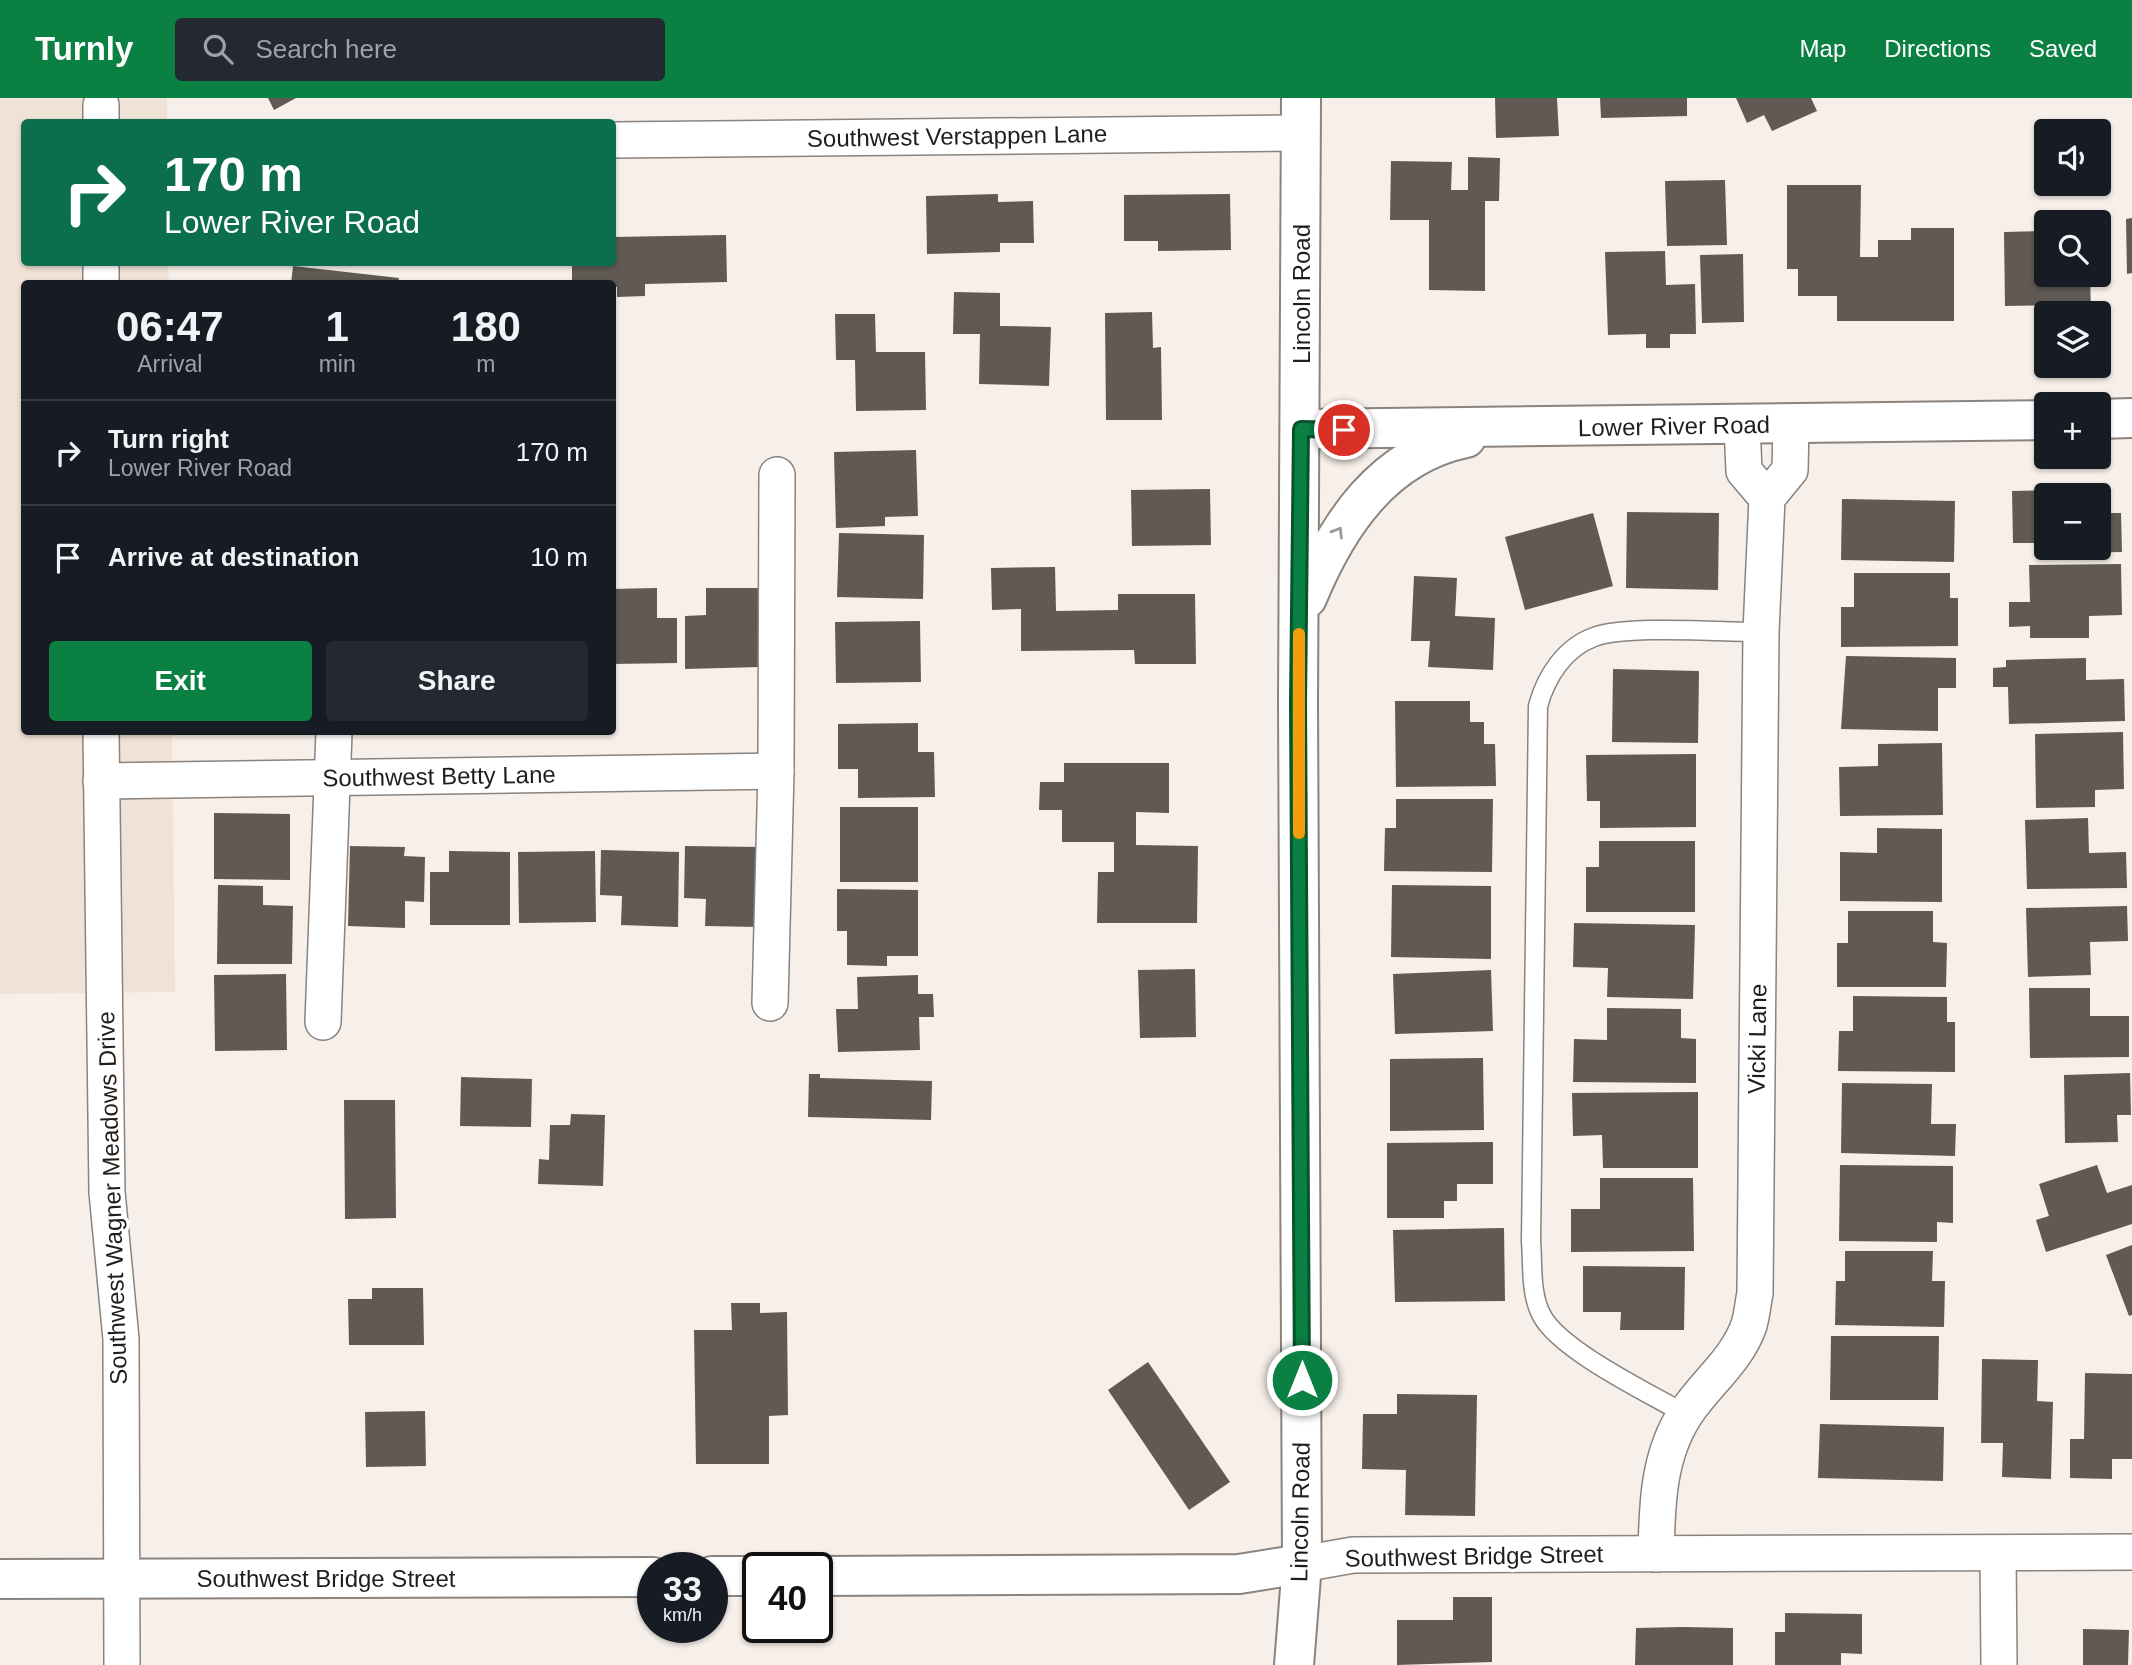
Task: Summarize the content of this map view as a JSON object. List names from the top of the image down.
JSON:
{
  "streets": {
    "street": [
      "Southwest Verstappen Lane",
      "Lincoln Road",
      "Lower River Road",
      "Southwest Betty Lane",
      "Vicki Lane",
      "Southwest Wagner Meadows Drive",
      "Southwest Bridge Street"
    ]
  },
  "crossings": [
    ["Southwest Verstappen Lane", "Lincoln Road"],
    ["Lincoln Road", "Lower River Road"],
    ["Lincoln Road", "Southwest Bridge Street"],
    ["Southwest Betty Lane", "Southwest Wagner Meadows Drive"],
    ["Vicki Lane", "Southwest Bridge Street"],
    ["Southwest Wagner Meadows Drive", "Southwest Bridge Street"]
  ],
  "page": {
    "header": "Turnly",
    "search": "Search here",
    "nav": ["Map", "Directions", "Saved"],
    "map_buttons": ["+", "−"],
    "turn": ["170 m", "Lower River Road"],
    "eta": [
      "06:47",
      "Arrival",
      "1",
      "min",
      "180",
      "m"
    ],
    "list": [
      {
        "name": "Turn right",
        "note": "Lower River Road",
        "value": "170 m"
      },
      {
        "name": "Arrive at destination",
        "value": "10 m"
      }
    ],
    "buttons": ["Exit", "Share"],
    "speed": "33 km/h",
    "limit": "40"
  }
}
